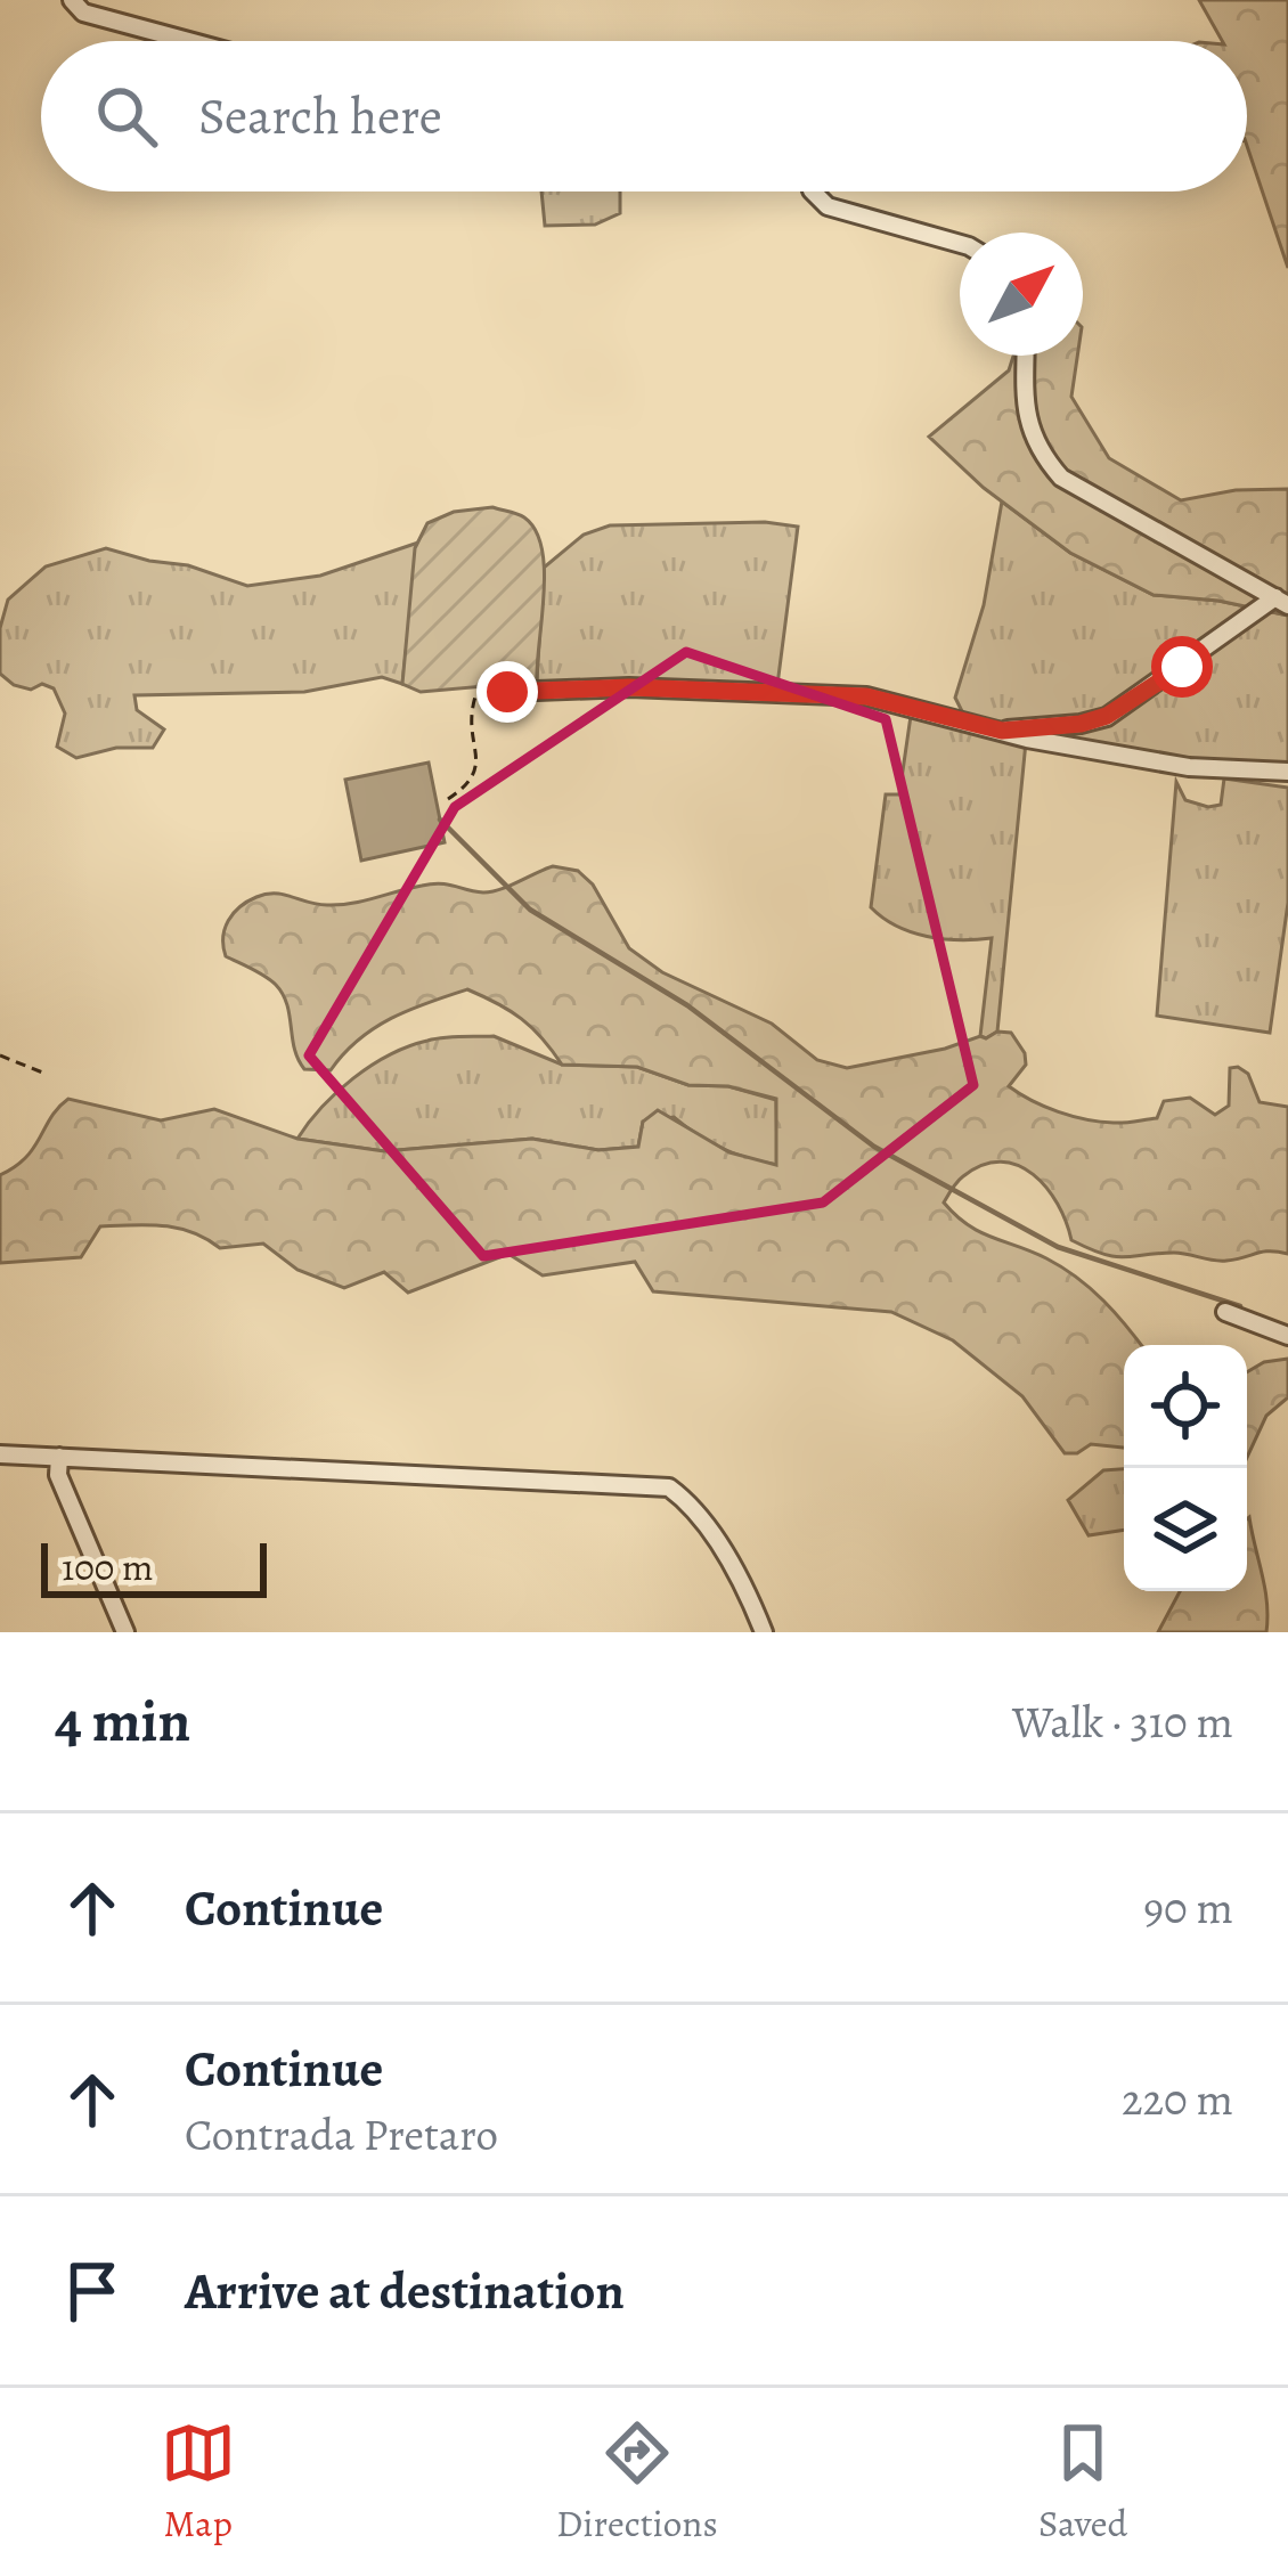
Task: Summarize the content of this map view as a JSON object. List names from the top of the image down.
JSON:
{
  "scale_bar": "100 m",
  "north": "top right",
  "page": {
    "search": "Search here",
    "scale": "100 m",
    "heading": ["4 min", "Walk · 310 m"],
    "list": [
      ["Continue", "90 m"],
      ["Continue", "Contrada Pretaro", "220 m"],
      "Arrive at destination"
    ],
    "nav": ["Map", "Directions", "Saved"]
  }
}
